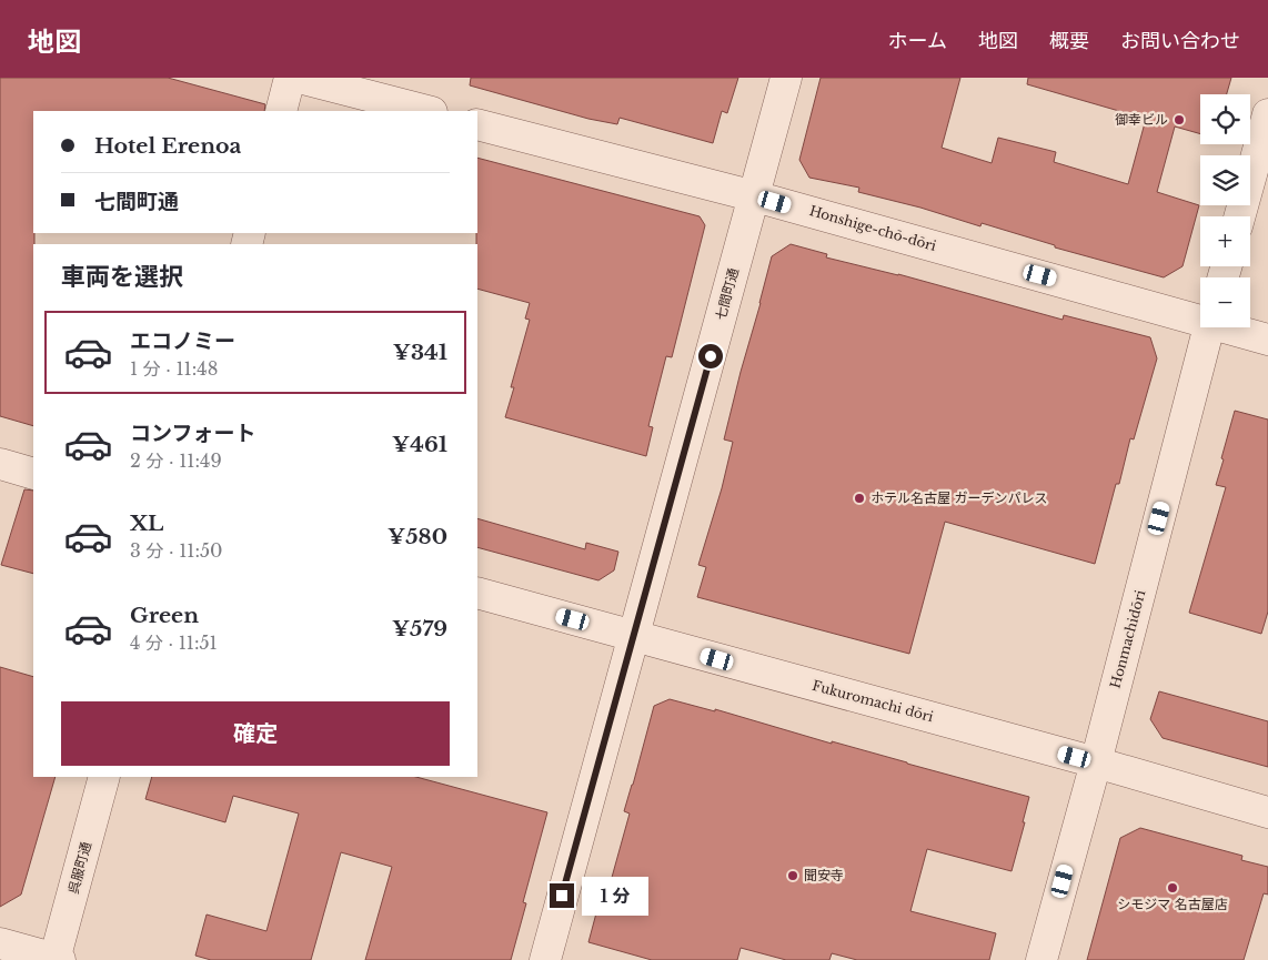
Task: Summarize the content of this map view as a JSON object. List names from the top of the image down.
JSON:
{
  "streets": {
    "street": [
      "Honshige-chō-dōri",
      "七間町通",
      "Honmachidōri",
      "Fukuromachi dōri",
      "呉服町通"
    ]
  },
  "crossings": [
    ["Honshige-chō-dōri", "七間町通"],
    ["七間町通", "Fukuromachi dōri"],
    ["Honmachidōri", "Fukuromachi dōri"]
  ],
  "places": [
    "御幸ビル",
    "ホテル名古屋 ガーデンパレス",
    "聞安寺",
    "シモジマ 名古屋店"
  ],
  "page": {
    "header": "地図",
    "nav": [
      "ホーム",
      "地図",
      "概要",
      "お問い合わせ"
    ],
    "map_buttons": ["+", "−"],
    "banner": ["Hotel Erenoa", "七間町通"],
    "heading": "車両を選択",
    "list": [
      {
        "name": "エコノミー",
        "note": "1 分 · 11:48",
        "value": "¥341"
      },
      {
        "name": "コンフォート",
        "note": "2 分 · 11:49",
        "value": "¥461"
      },
      {
        "name": "XL",
        "note": "3 分 · 11:50",
        "value": "¥580"
      },
      {
        "name": "Green",
        "note": "4 分 · 11:51",
        "value": "¥579"
      }
    ],
    "buttons": "確定",
    "bubble": "1 分"
  }
}
